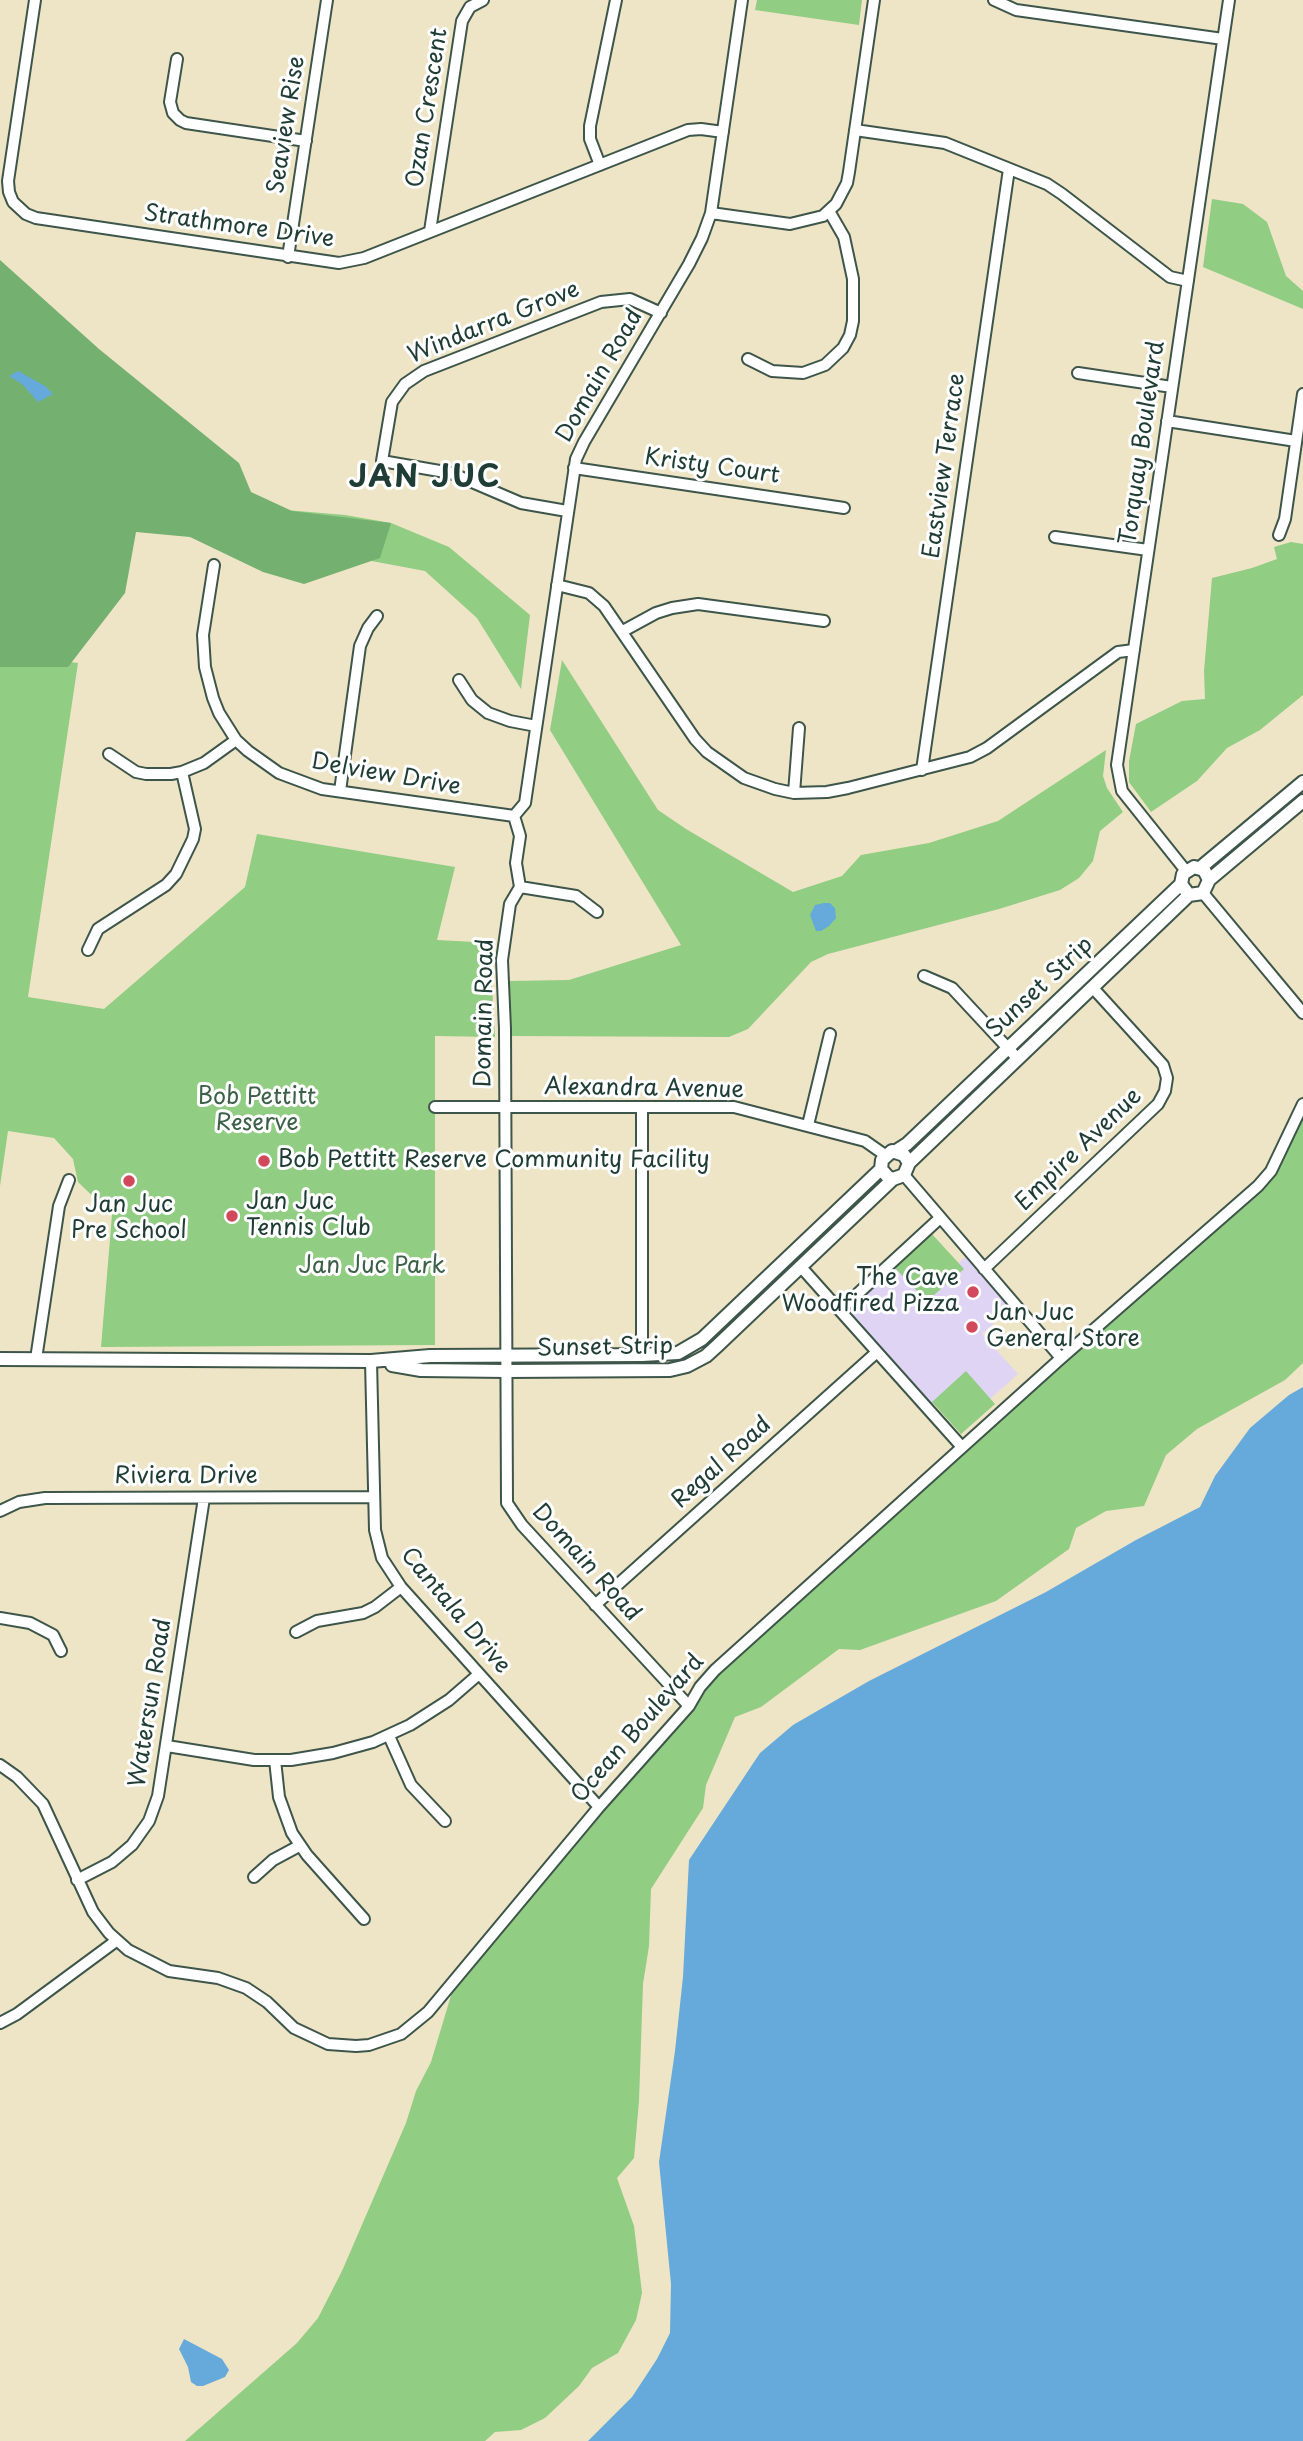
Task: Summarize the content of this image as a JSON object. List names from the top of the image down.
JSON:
{
  "streets": {
    "street": [
      "Ozan Crescent",
      "Seaview Rise",
      "Strathmore Drive",
      "Windarra Grove",
      "Domain Road",
      "Torquay Boulevard",
      "Eastview Terrace",
      "Kristy Court",
      "Delview Drive",
      "Sunset Strip",
      "Alexandra Avenue",
      "Empire Avenue",
      "Regal Road",
      "Riviera Drive",
      "Cantala Drive",
      "Watersun Road",
      "Ocean Boulevard"
    ]
  },
  "crossings": [
    ["Ozan Crescent", "Strathmore Drive"],
    ["Seaview Rise", "Strathmore Drive"],
    ["Strathmore Drive", "Domain Road"],
    ["Windarra Grove", "Domain Road"],
    ["Domain Road", "Kristy Court"],
    ["Domain Road", "Delview Drive"],
    ["Domain Road", "Sunset Strip"],
    ["Domain Road", "Alexandra Avenue"],
    ["Domain Road", "Regal Road"],
    ["Domain Road", "Ocean Boulevard"],
    ["Torquay Boulevard", "Sunset Strip"],
    ["Sunset Strip", "Alexandra Avenue"],
    ["Sunset Strip", "Empire Avenue"],
    ["Sunset Strip", "Cantala Drive"],
    ["Riviera Drive", "Cantala Drive"],
    ["Riviera Drive", "Watersun Road"],
    ["Cantala Drive", "Ocean Boulevard"],
    ["Watersun Road", "Ocean Boulevard"]
  ],
  "districts": ["JAN JUC"],
  "parks": ["Bob Pettitt Reserve", "Jan Juc Park"],
  "places": [
    "Bob Pettitt Reserve Community Facility",
    "Jan Juc Pre School",
    "Jan Juc Tennis Club",
    "The Cave Woodfired Pizza",
    "Jan Juc General Store"
  ]
}
